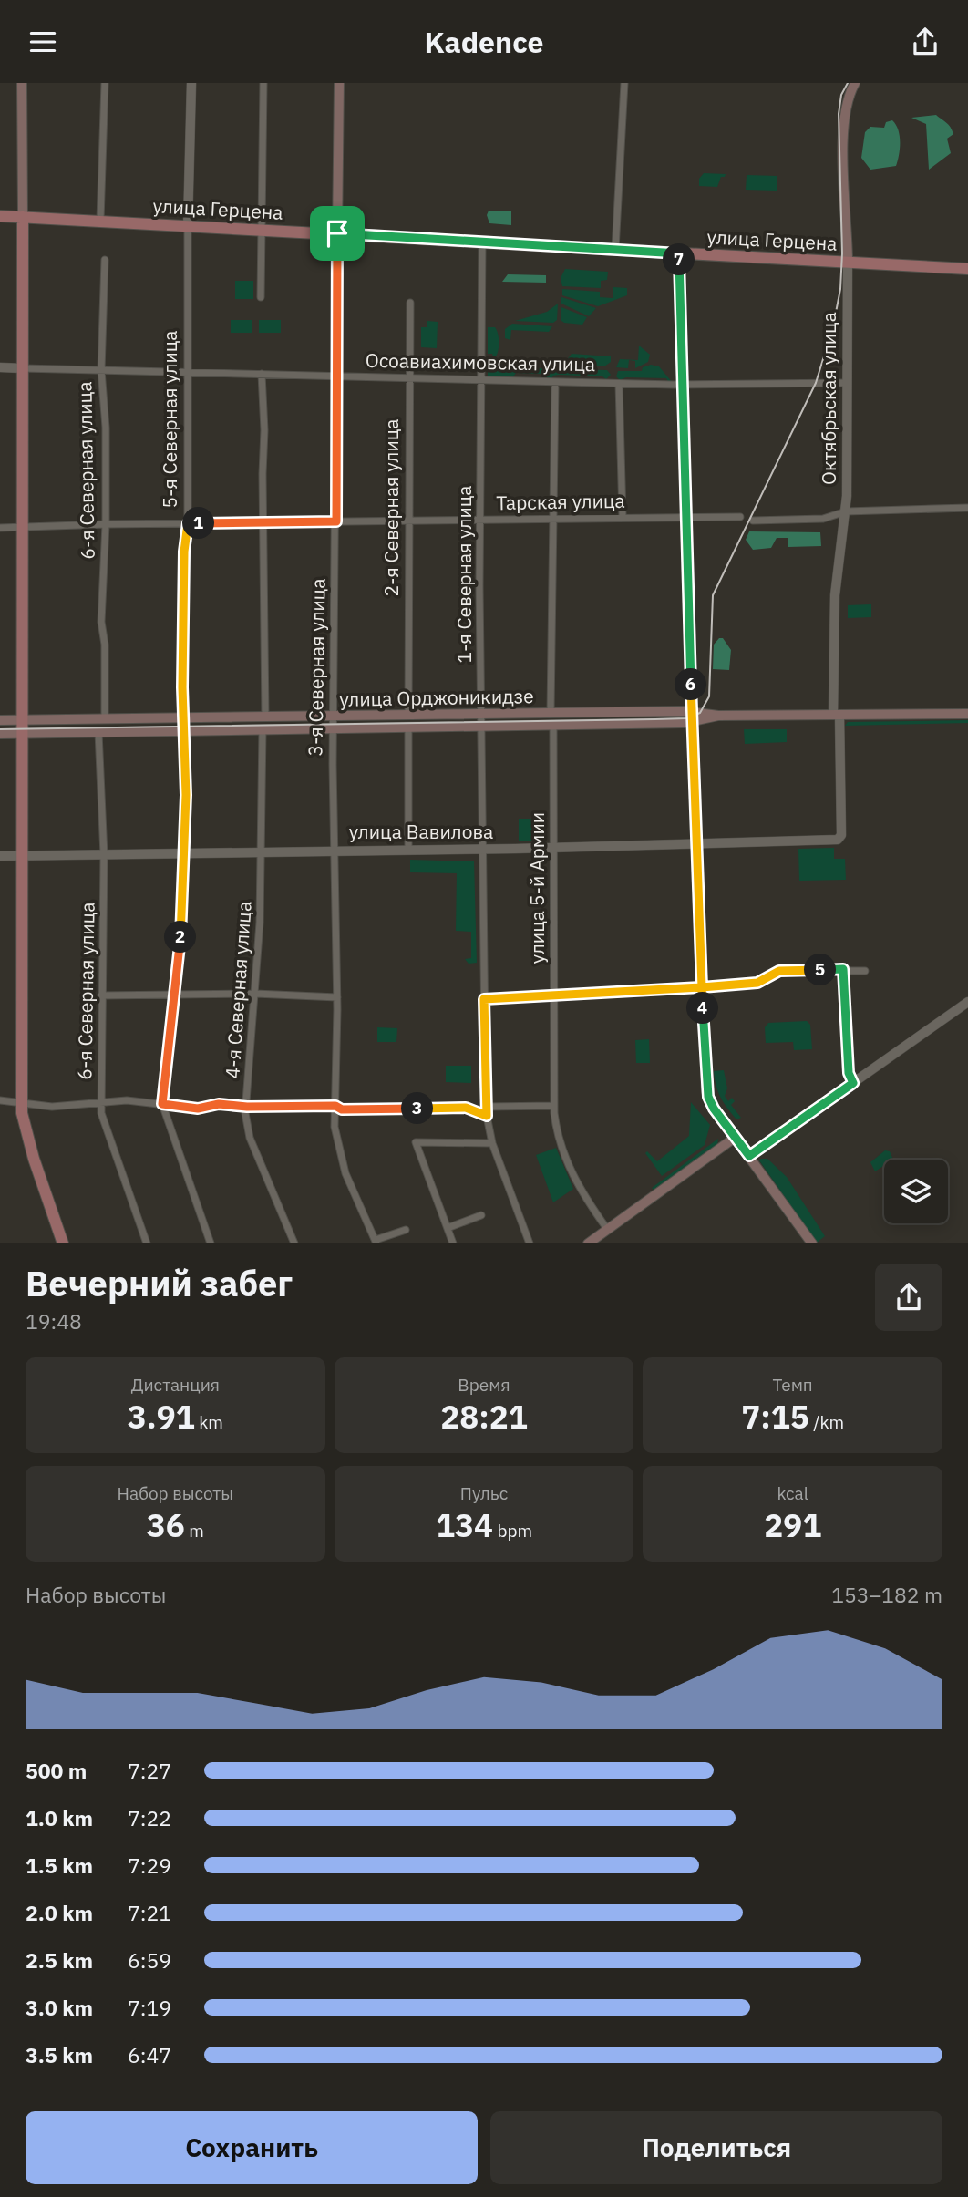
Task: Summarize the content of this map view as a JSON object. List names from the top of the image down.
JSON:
{
  "streets": {
    "main road": [
      "улица Герцена",
      "Октябрьская улица",
      "3-я Северная улица",
      "улица Орджоникидзе"
    ],
    "street": [
      "Осоавиахимовская улица",
      "5-я Северная улица",
      "6-я Северная улица",
      "Тарская улица",
      "2-я Северная улица",
      "1-я Северная улица",
      "улица Вавилова",
      "улица 5-й Армии",
      "4-я Северная улица"
    ]
  },
  "crossings": [
    ["улица Герцена", "Октябрьская улица"],
    ["улица Герцена", "5-я Северная улица"],
    ["улица Герцена", "1-я Северная улица"],
    ["улица Герцена", "3-я Северная улица"],
    ["Осоавиахимовская улица", "Октябрьская улица"],
    ["Осоавиахимовская улица", "5-я Северная улица"],
    ["Осоавиахимовская улица", "6-я Северная улица"],
    ["Осоавиахимовская улица", "2-я Северная улица"],
    ["Осоавиахимовская улица", "1-я Северная улица"],
    ["Осоавиахимовская улица", "3-я Северная улица"],
    ["Октябрьская улица", "улица Орджоникидзе"],
    ["Октябрьская улица", "улица Вавилова"],
    ["5-я Северная улица", "Тарская улица"],
    ["5-я Северная улица", "улица Орджоникидзе"],
    ["5-я Северная улица", "улица Вавилова"],
    ["6-я Северная улица", "Тарская улица"],
    ["6-я Северная улица", "улица Орджоникидзе"],
    ["6-я Северная улица", "улица Вавилова"],
    ["Тарская улица", "2-я Северная улица"],
    ["Тарская улица", "1-я Северная улица"],
    ["Тарская улица", "3-я Северная улица"],
    ["2-я Северная улица", "улица Орджоникидзе"],
    ["1-я Северная улица", "улица Орджоникидзе"],
    ["1-я Северная улица", "улица Вавилова"],
    ["3-я Северная улица", "улица Орджоникидзе"],
    ["3-я Северная улица", "улица Вавилова"],
    ["улица Орджоникидзе", "улица 5-й Армии"],
    ["улица Орджоникидзе", "4-я Северная улица"],
    ["улица Вавилова", "улица 5-й Армии"],
    ["улица Вавилова", "4-я Северная улица"]
  ],
  "page": {
    "header": "Kadence",
    "pins": [
      "7",
      "1",
      "6",
      "2",
      "5",
      "4",
      "3"
    ],
    "heading": ["Вечерний забег", "19:48"],
    "stats": [
      ["Дистанция", "3.91 km"],
      ["Время", "28:21"],
      ["Темп", "7:15 /km"],
      ["Набор высоты", "36 m"],
      ["Пульс", "134 bpm"],
      ["kcal", "291"]
    ],
    "chart": ["Набор высоты", "153–182 m"],
    "list": [
      {
        "name": "500 m",
        "note": "7:27"
      },
      {
        "name": "1.0 km",
        "note": "7:22"
      },
      {
        "name": "1.5 km",
        "note": "7:29"
      },
      {
        "name": "2.0 km",
        "note": "7:21"
      },
      {
        "name": "2.5 km",
        "note": "6:59"
      },
      {
        "name": "3.0 km",
        "note": "7:19"
      },
      {
        "name": "3.5 km",
        "note": "6:47"
      }
    ],
    "buttons": ["Сохранить", "Поделиться"]
  }
}
